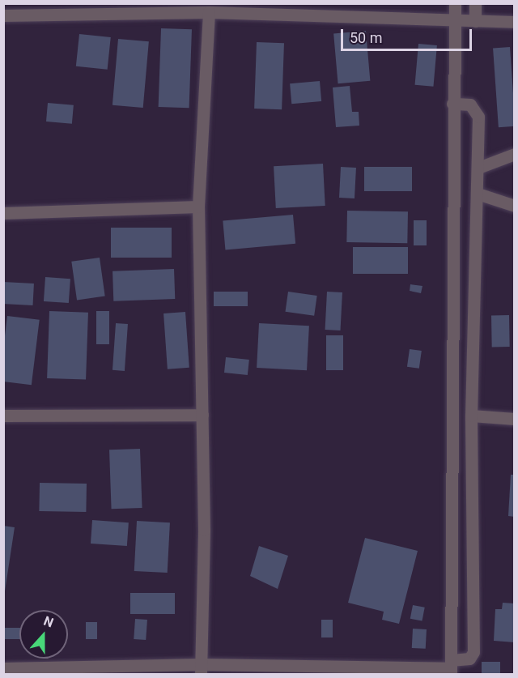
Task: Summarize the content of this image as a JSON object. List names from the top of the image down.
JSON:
{
  "scale_bar": "50 m",
  "north": "top"
}
